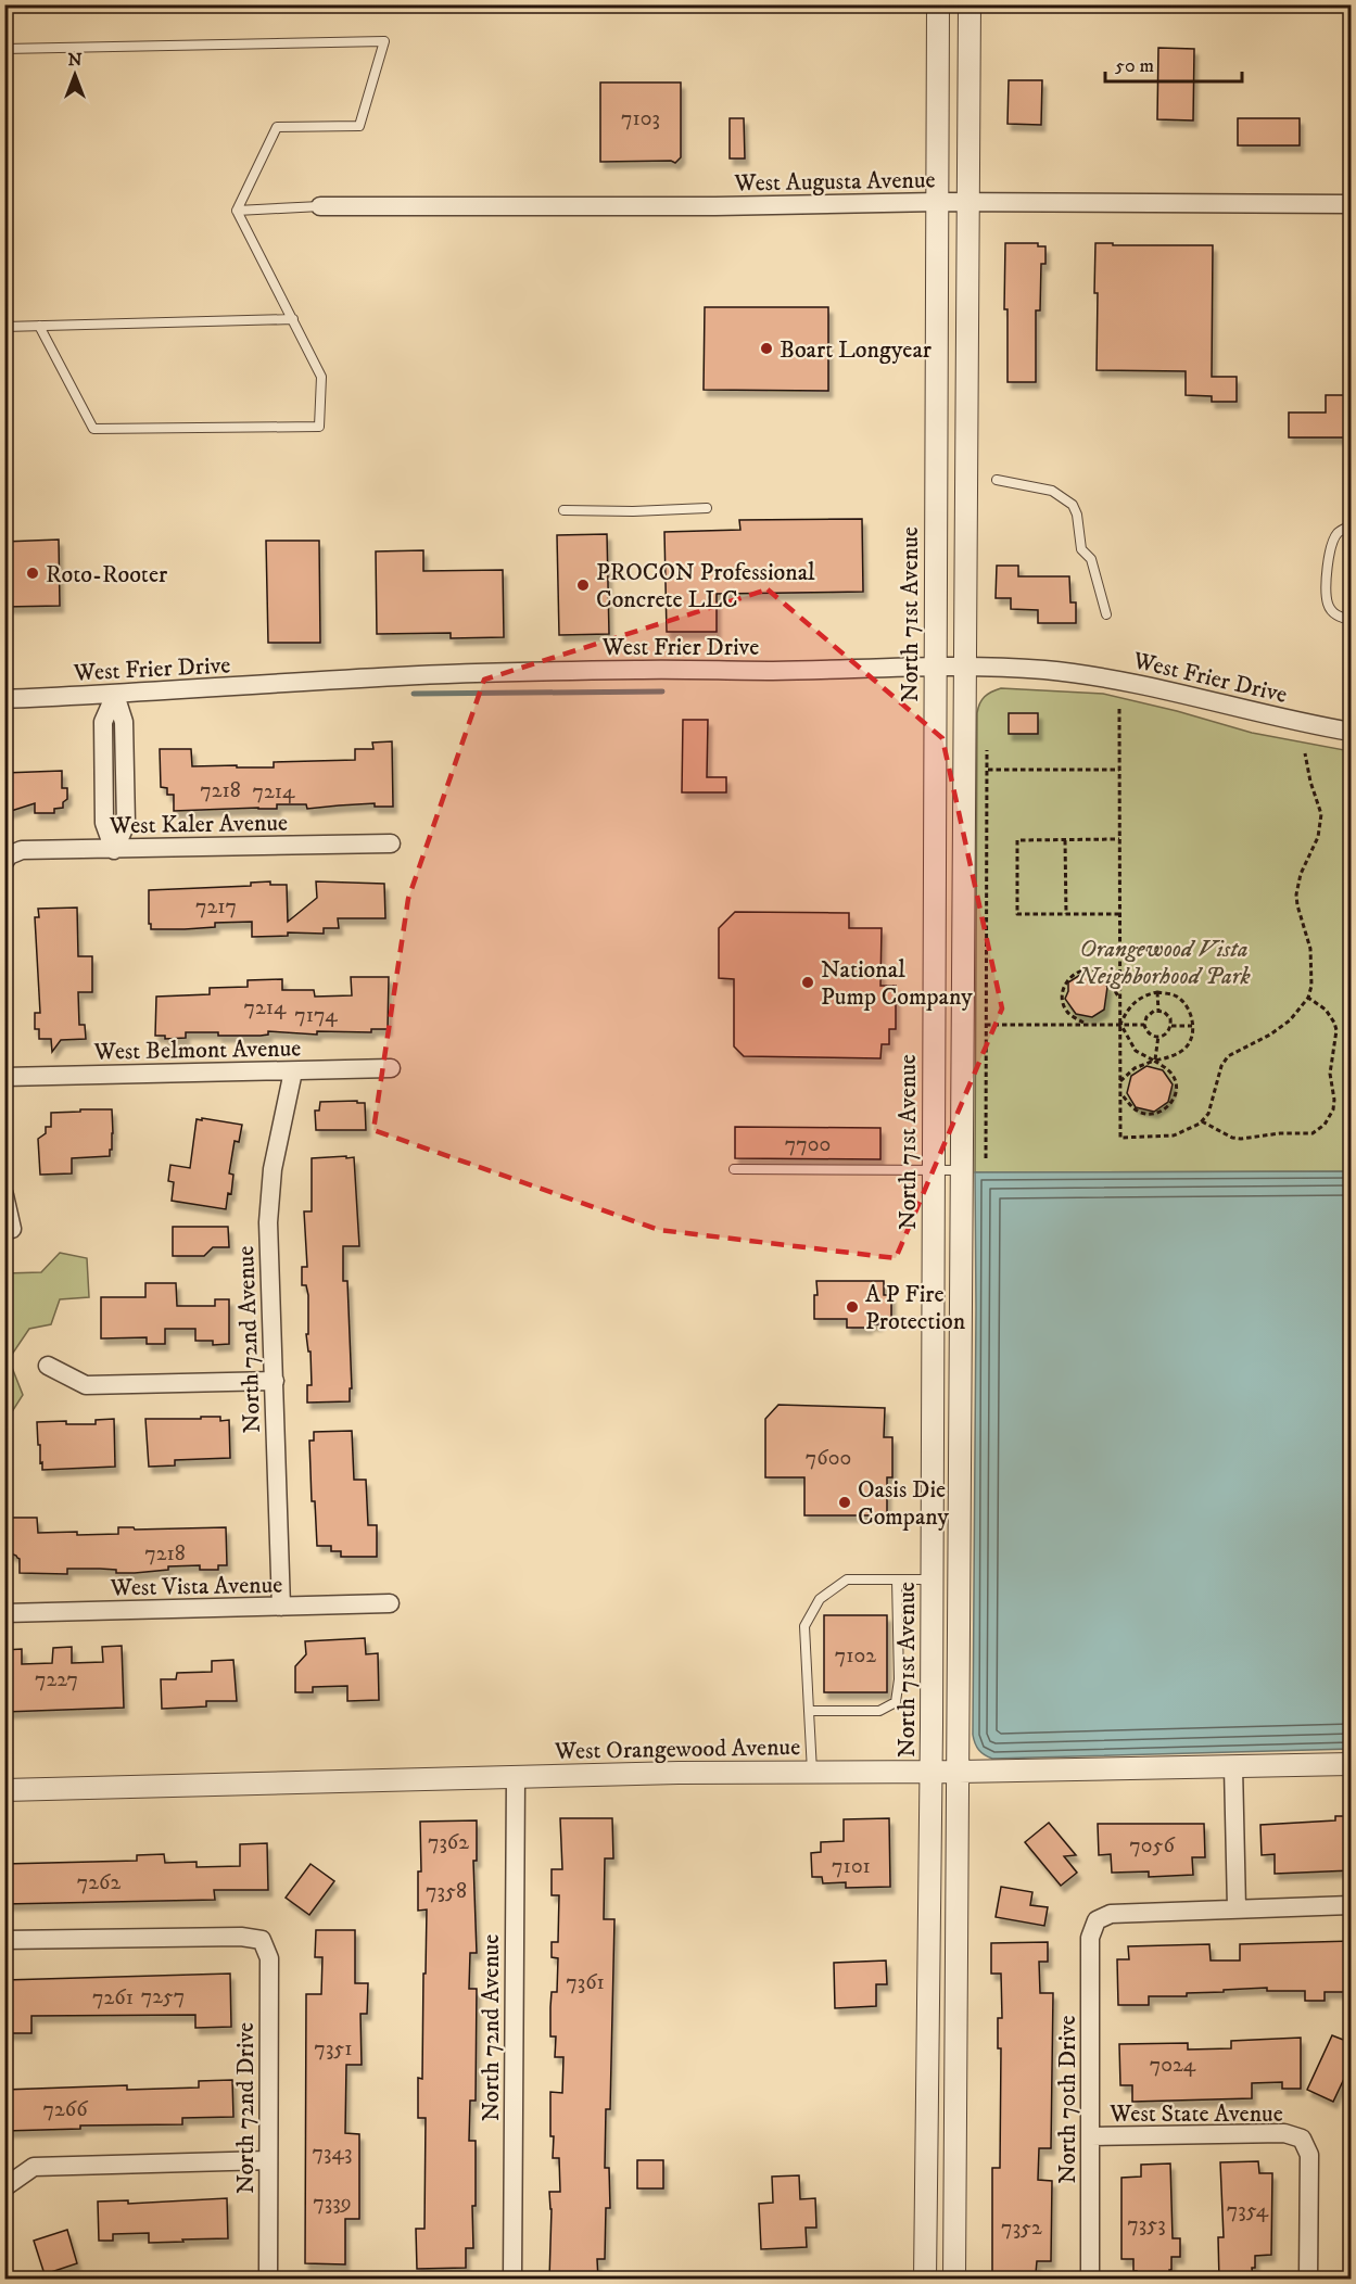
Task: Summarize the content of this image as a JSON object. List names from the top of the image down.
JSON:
{
  "streets": {
    "street": [
      "West Augusta Avenue",
      "North 71st Avenue",
      "West Frier Drive",
      "West Kaler Avenue",
      "West Belmont Avenue",
      "North 72nd Avenue",
      "West Vista Avenue",
      "West Orangewood Avenue",
      "North 70th Drive",
      "North 72nd Drive",
      "West State Avenue"
    ]
  },
  "crossings": [
    ["West Augusta Avenue", "North 71st Avenue"],
    ["North 71st Avenue", "West Frier Drive"],
    ["North 71st Avenue", "West Orangewood Avenue"],
    ["West Belmont Avenue", "North 72nd Avenue"],
    ["North 72nd Avenue", "West Vista Avenue"],
    ["North 72nd Avenue", "West Orangewood Avenue"],
    ["North 70th Drive", "West State Avenue"]
  ],
  "parks": ["Orangewood Vista Neighborhood Park"],
  "places": [
    "Boart Longyear",
    "Roto-Rooter",
    "PROCON Professional Concrete LLC",
    "National Pump Company",
    "A P Fire Protection",
    "Oasis Die Company"
  ],
  "house_numbers": [
    "7103",
    "7218",
    "7214",
    "7217",
    "7214",
    "7174",
    "7700",
    "7600",
    "7218",
    "7102",
    "7227",
    "7362",
    "7056",
    "7101",
    "7262",
    "7358",
    "7361",
    "7257",
    "7261",
    "7351",
    "7024",
    "7266",
    "7343",
    "7339",
    "7354",
    "7353",
    "7352"
  ],
  "scale_bar": "50 m",
  "north": "top"
}
